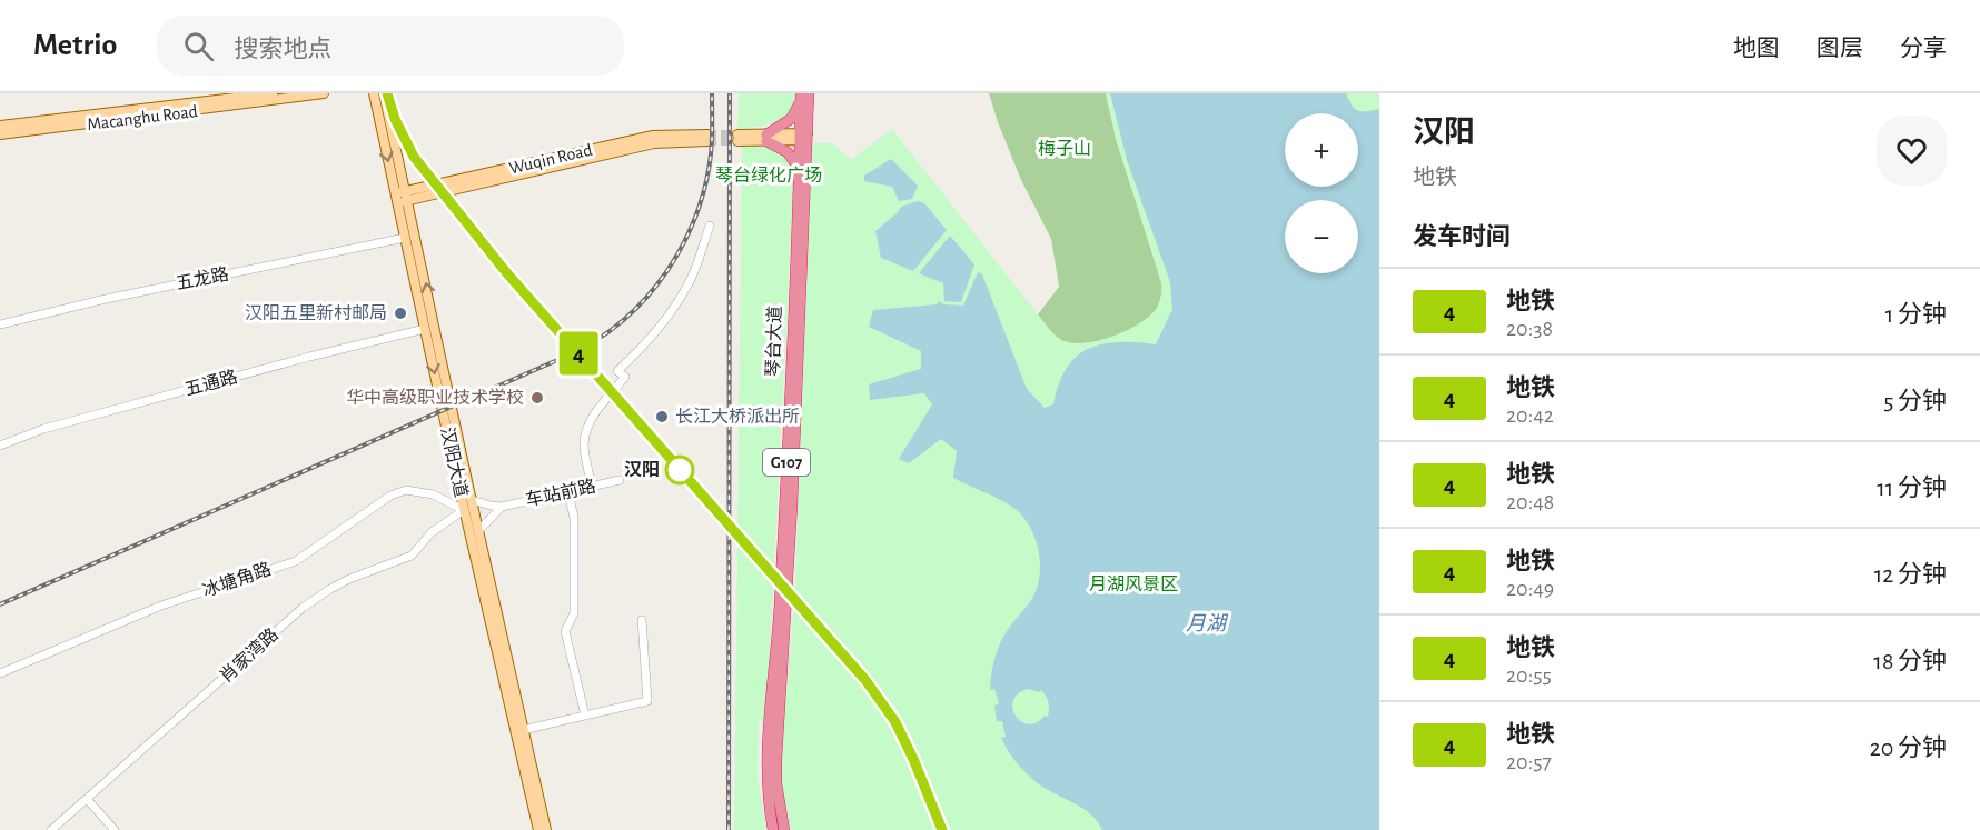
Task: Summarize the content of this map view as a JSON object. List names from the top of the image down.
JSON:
{
  "streets": {
    "highway": ["琴台大道", "G107"],
    "main road": ["Macanghu Road", "Wuqin Road", "汉阳大道"],
    "street": [
      "五龙路",
      "五通路",
      "车站前路",
      "冰塘角路",
      "肖家湾路"
    ]
  },
  "crossings": [
    ["Wuqin Road", "汉阳大道"],
    ["五龙路", "汉阳大道"],
    ["五通路", "汉阳大道"],
    ["汉阳大道", "冰塘角路"],
    ["汉阳大道", "肖家湾路"],
    ["冰塘角路", "肖家湾路"]
  ],
  "water": ["月湖"],
  "parks": ["梅子山", "琴台绿化广场", "月湖风景区"],
  "places": [
    "汉阳五里新村邮局",
    "华中高级职业技术学校",
    "长江大桥派出所",
    "汉阳"
  ],
  "lines": ["metro line 4"],
  "page": {
    "header": "Metrio",
    "search": "搜索地点",
    "nav": ["地图", "图层", "分享"],
    "on_map": "4",
    "heading": [
      ["汉阳", "地铁"],
      "发车时间"
    ],
    "map_buttons": ["+", "−"],
    "list": [
      {
        "mark": "4",
        "name": "地铁",
        "note": "20:38",
        "value": "1 分钟"
      },
      {
        "mark": "4",
        "name": "地铁",
        "note": "20:42",
        "value": "5 分钟"
      },
      {
        "mark": "4",
        "name": "地铁",
        "note": "20:48",
        "value": "11 分钟"
      },
      {
        "mark": "4",
        "name": "地铁",
        "note": "20:49",
        "value": "12 分钟"
      },
      {
        "mark": "4",
        "name": "地铁",
        "note": "20:55",
        "value": "18 分钟"
      },
      {
        "mark": "4",
        "name": "地铁",
        "note": "20:57",
        "value": "20 分钟"
      }
    ]
  }
}
